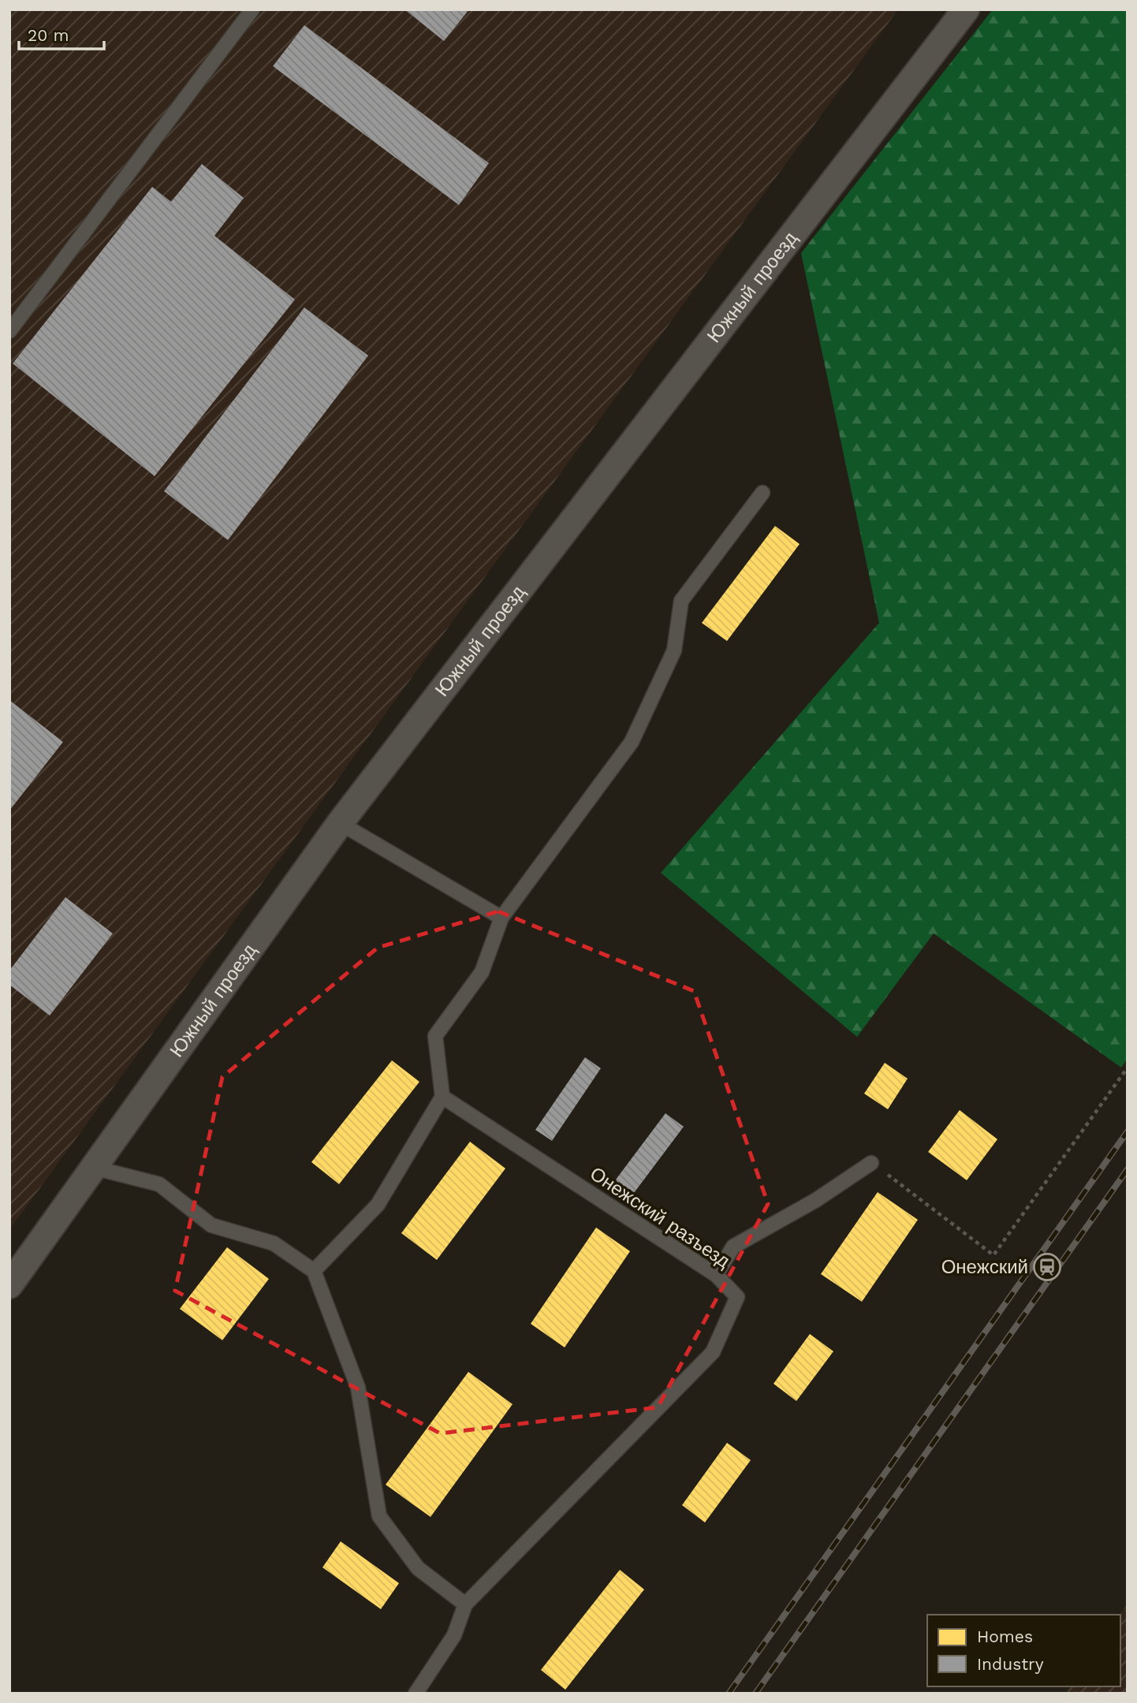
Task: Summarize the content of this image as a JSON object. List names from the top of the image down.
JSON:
{
  "streets": {
    "street": ["Южный проезд"],
    "lane": ["Онежский разъезд"]
  },
  "places": {
    "station": ["Онежский"]
  },
  "legend": ["Homes", "Industry"],
  "scale_bar": "20 m"
}
